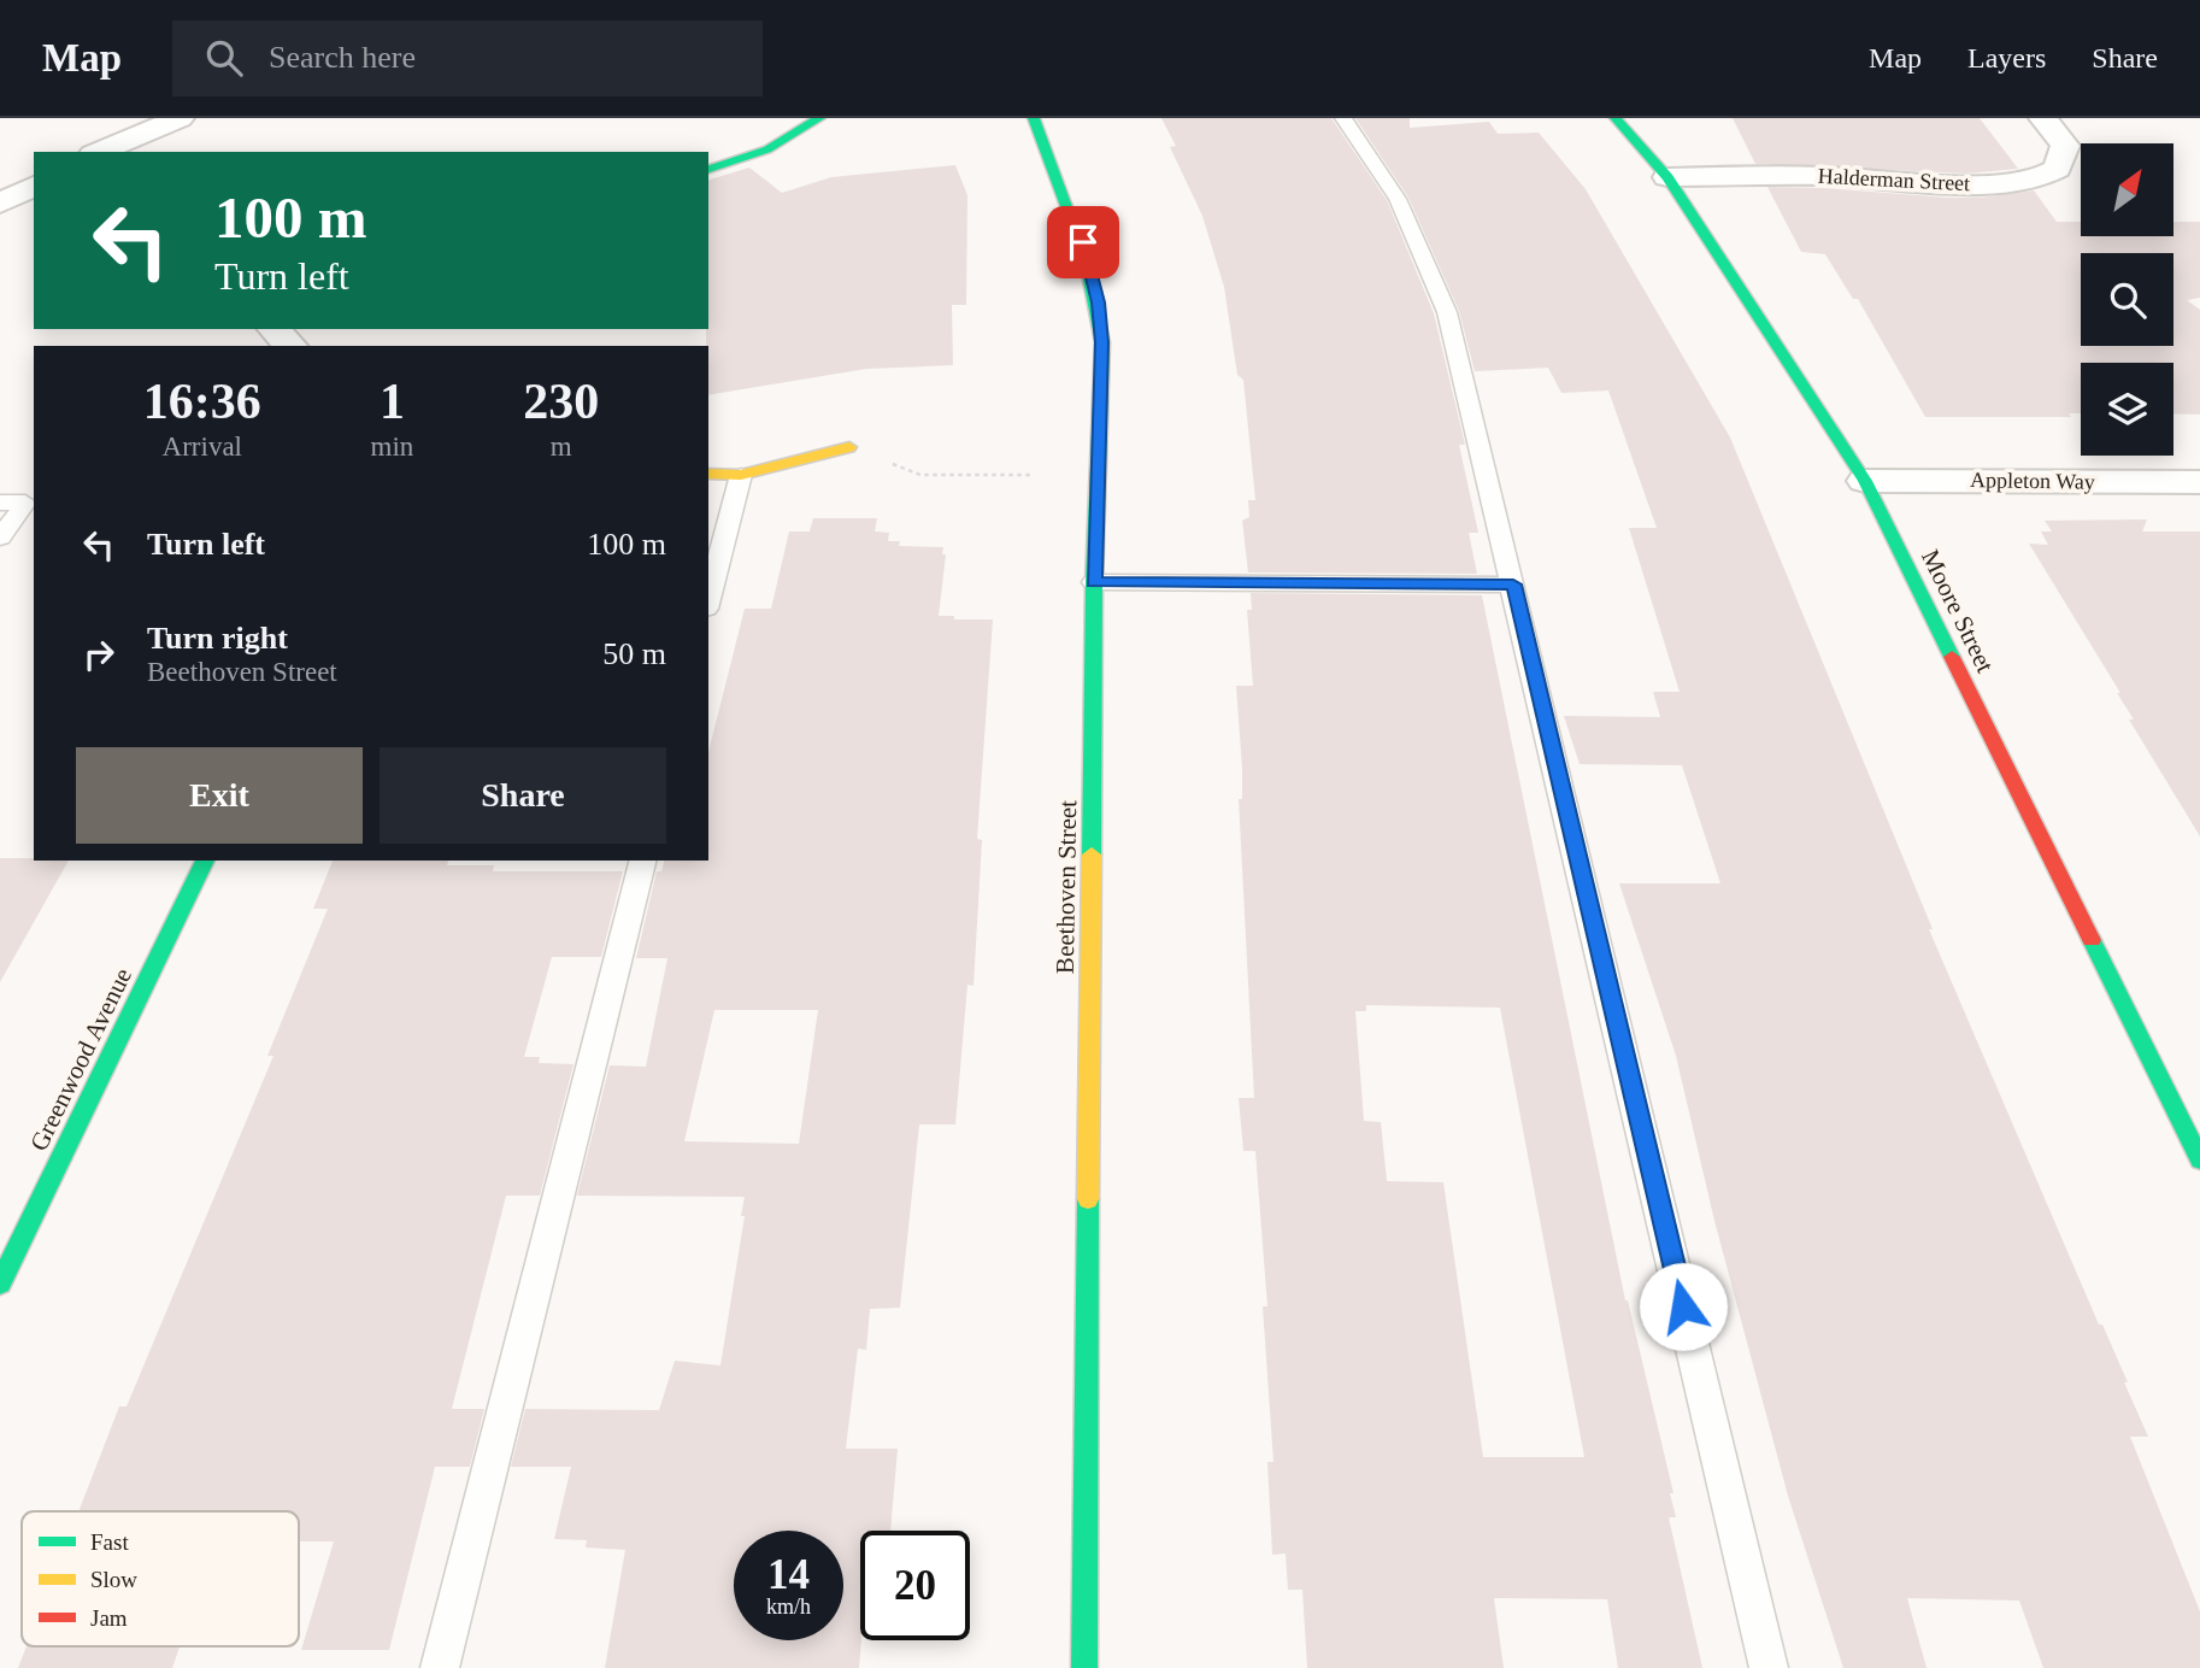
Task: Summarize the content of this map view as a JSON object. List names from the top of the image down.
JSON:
{
  "streets": {
    "street": [
      "Halderman Street",
      "Appleton Way",
      "Moore Street",
      "Beethoven Street",
      "Greenwood Avenue"
    ]
  },
  "crossings": [
    ["Halderman Street", "Moore Street"],
    ["Appleton Way", "Moore Street"]
  ],
  "legend": ["Fast", "Slow", "Jam"],
  "north": "top right",
  "page": {
    "header": "Map",
    "search": "Search here",
    "nav": ["Map", "Layers", "Share"],
    "turn": ["100 m", "Turn left"],
    "eta": [
      "16:36",
      "Arrival",
      "1",
      "min",
      "230",
      "m"
    ],
    "list": [
      {
        "name": "Turn left",
        "value": "100 m"
      },
      {
        "name": "Turn right",
        "note": "Beethoven Street",
        "value": "50 m"
      }
    ],
    "buttons": ["Exit", "Share"],
    "speed": "14 km/h",
    "limit": "20"
  }
}
